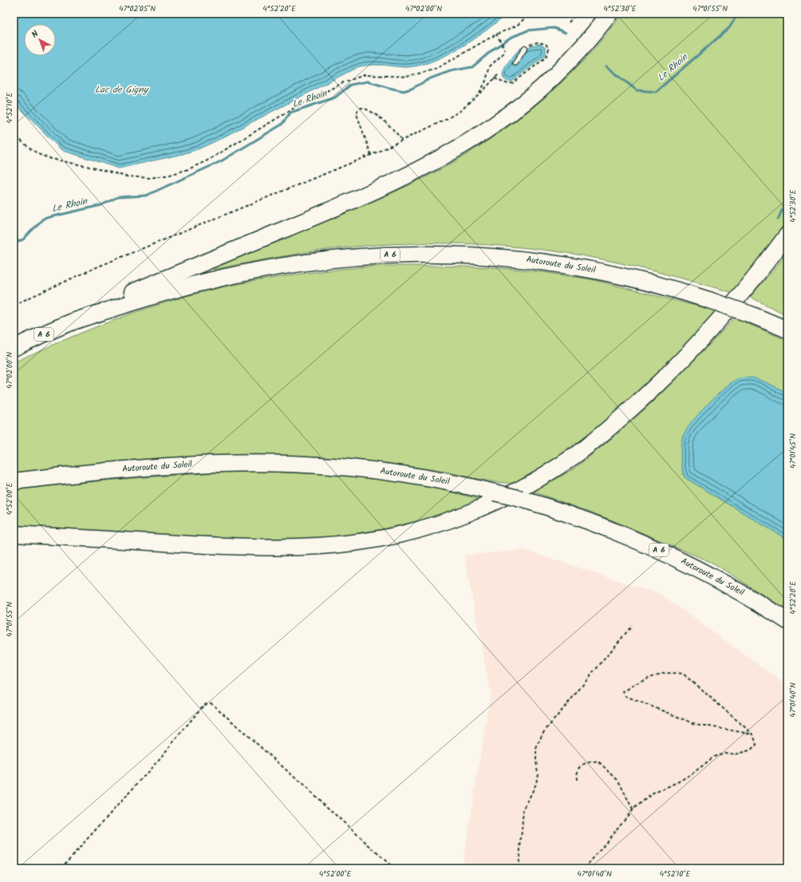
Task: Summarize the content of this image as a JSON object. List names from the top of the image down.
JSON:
{
  "streets": {
    "highway": ["A 6", "Autoroute du Soleil"]
  },
  "water": ["Le Rhoin", "Lac de Gigny"],
  "north": "top left",
  "coordinates": [
    "47°02'05\"N",
    "4°52'20\"E",
    "47°02'00\"N",
    "4°52'30\"E",
    "47°01'55\"N",
    "4°52'10\"E",
    "47°01'45\"N",
    "4°52'00\"E",
    "47°01'40\"N"
  ]
}
